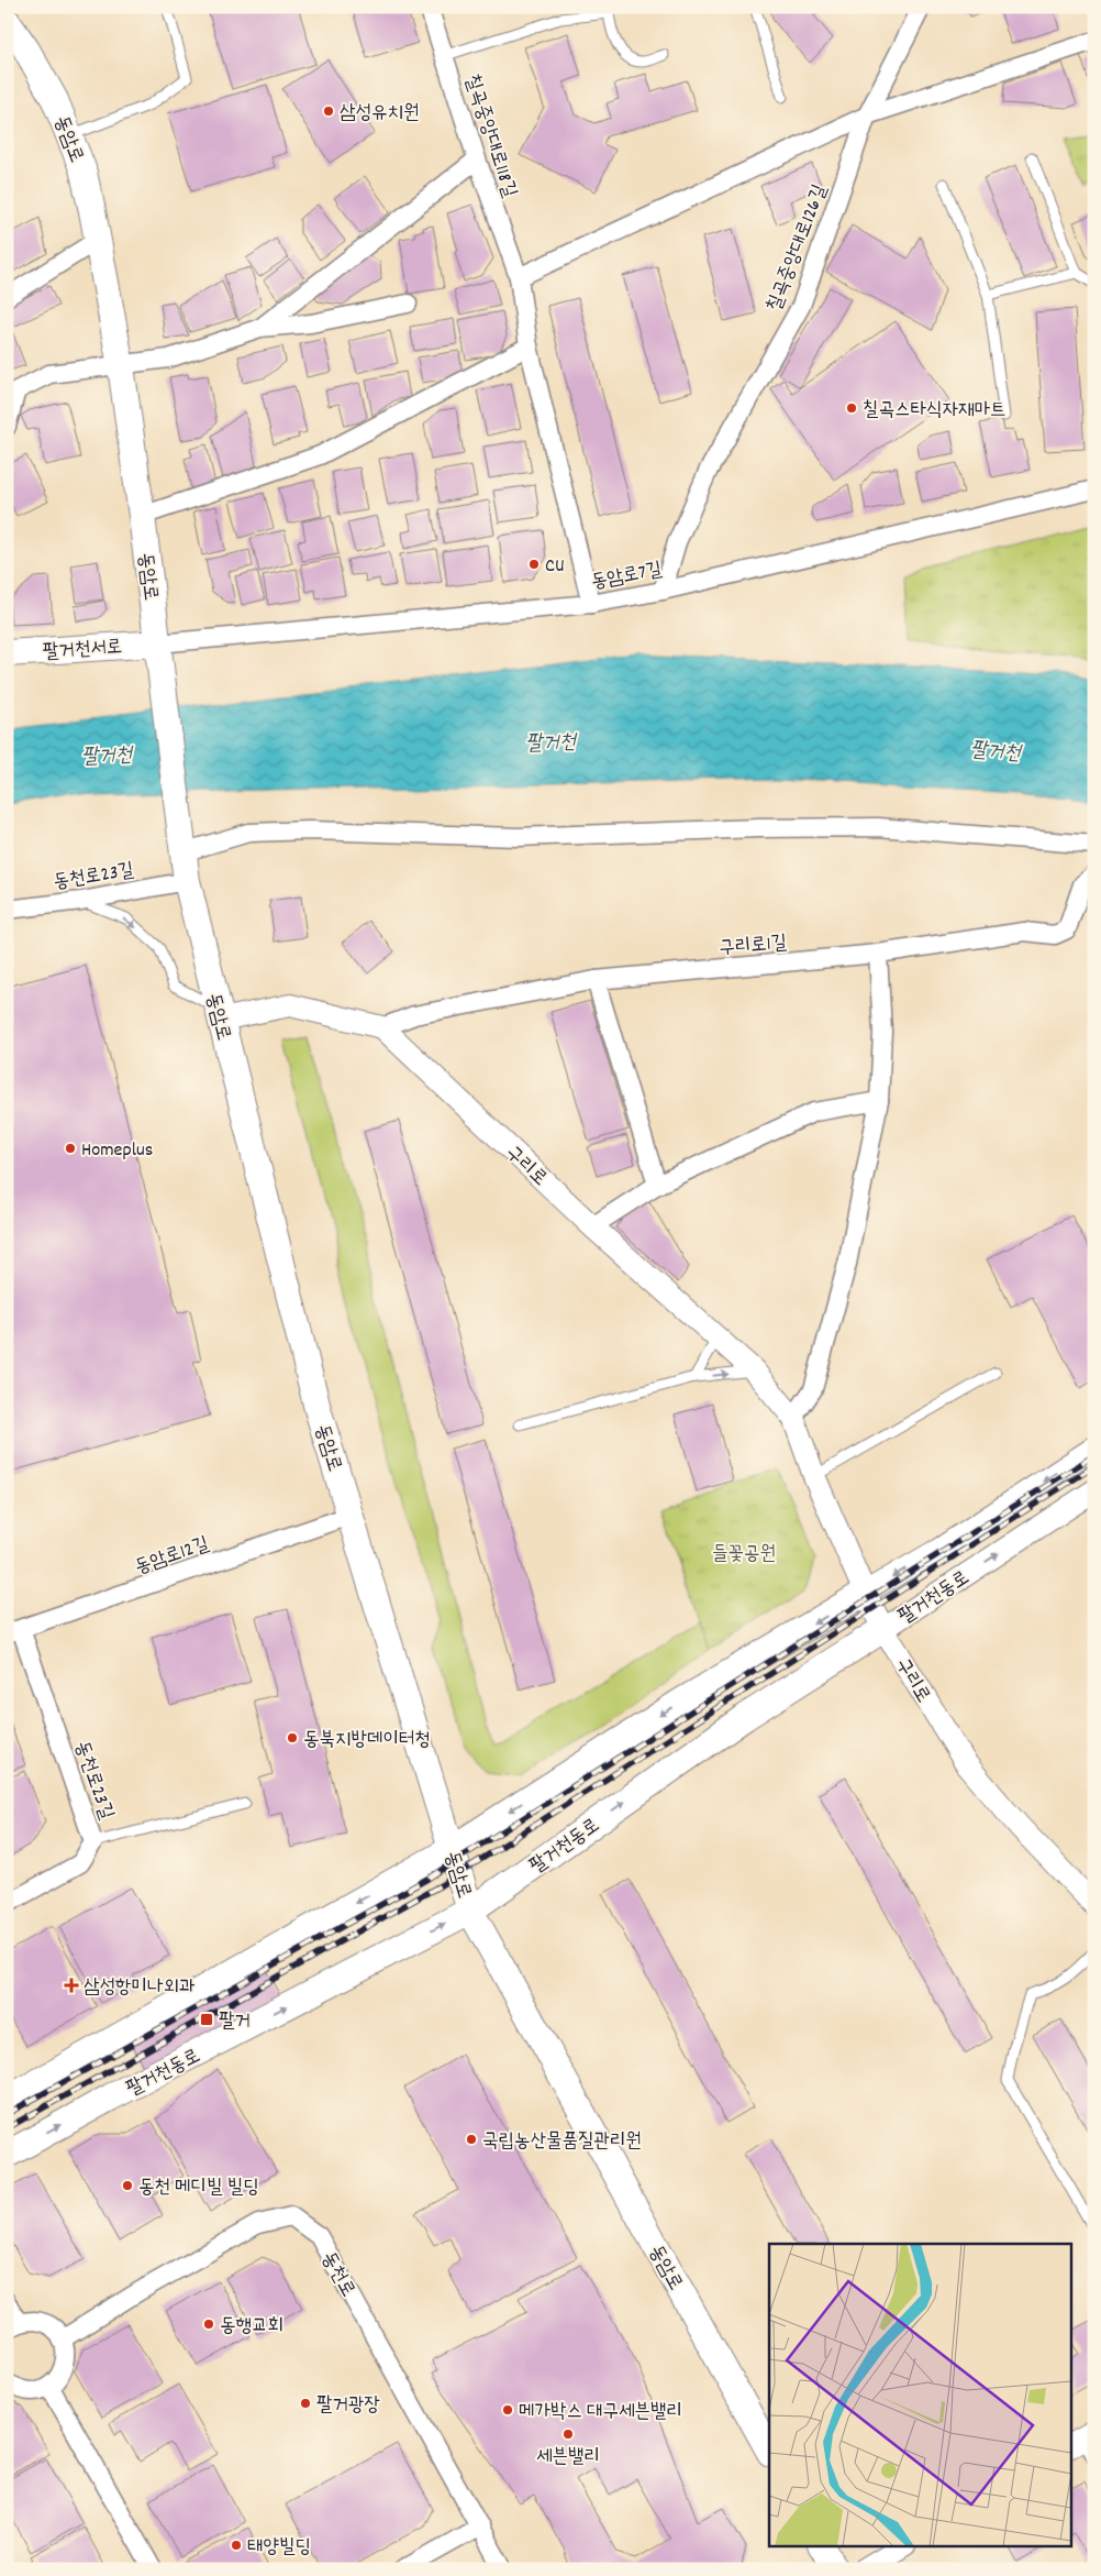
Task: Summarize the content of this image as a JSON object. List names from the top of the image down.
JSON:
{
  "streets": {
    "main road": ["동암로", "팔거천서로", "팔거천동로"],
    "street": [
      "칠곡중앙대로118길",
      "칠곡중앙대로126길",
      "동암로7길",
      "동천로23길",
      "구리로1길",
      "구리로",
      "동암로12길",
      "동천로"
    ]
  },
  "crossings": [
    ["칠곡중앙대로118길", "동암로7길"],
    ["동암로", "동암로7길"],
    ["동암로", "팔거천서로"],
    ["동암로", "동천로23길"],
    ["동암로", "동암로12길"],
    ["동암로", "팔거천동로"],
    ["칠곡중앙대로126길", "동암로7길"],
    ["동암로7길", "팔거천서로"],
    ["동천로23길", "동암로12길"],
    ["구리로1길", "구리로"],
    ["구리로", "팔거천동로"]
  ],
  "water": ["팔거천"],
  "parks": ["들꽃공원"],
  "places": {
    "other": [
      "삼성유치원",
      "칠곡스타식자재마트",
      "CU",
      "Homeplus",
      "동북지방데이터청",
      "국립농산물품질관리원",
      "동천 메디빌 빌딩",
      "동행교회",
      "팔거광장",
      "메가박스 대구세븐밸리",
      "세븐밸리",
      "태양빌딩"
    ],
    "health": ["삼성항미나외과"],
    "transit": ["팔거"]
  }
}
